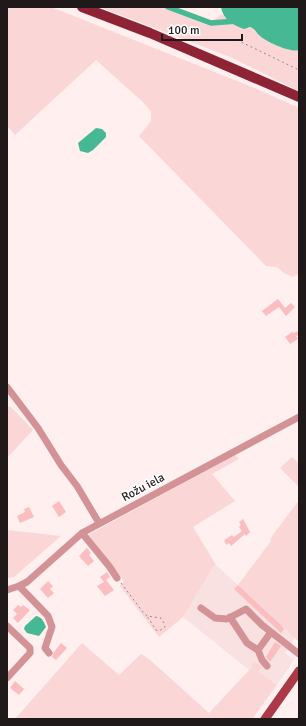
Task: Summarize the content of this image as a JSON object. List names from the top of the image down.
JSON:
{
  "streets": {
    "street": ["Rožu iela"]
  },
  "scale_bar": "100 m"
}
